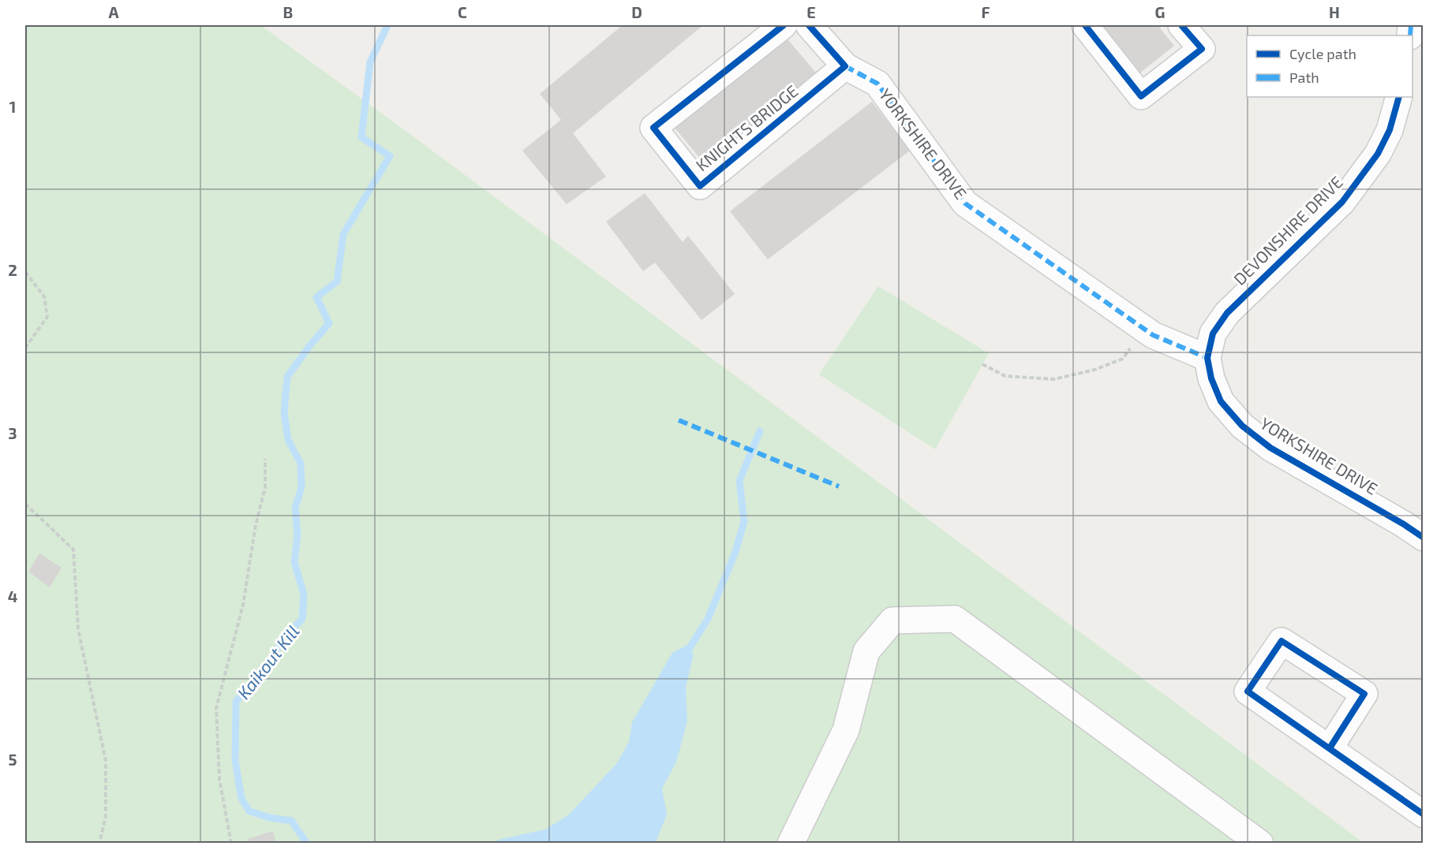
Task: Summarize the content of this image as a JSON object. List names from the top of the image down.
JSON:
{
  "streets": {
    "street": ["KNIGHTS BRIDGE", "YORKSHIRE DRIVE", "DEVONSHIRE DRIVE"]
  },
  "crossings": [
    ["KNIGHTS BRIDGE", "YORKSHIRE DRIVE"],
    ["YORKSHIRE DRIVE", "DEVONSHIRE DRIVE"]
  ],
  "water": ["Kaikout Kill"],
  "legend": ["Cycle path", "Path"],
  "grid": {
    "columns": [
      "A",
      "B",
      "C",
      "D",
      "E",
      "F",
      "G",
      "H"
    ],
    "rows": [
      "1",
      "2",
      "3",
      "4",
      "5"
    ]
  }
}
